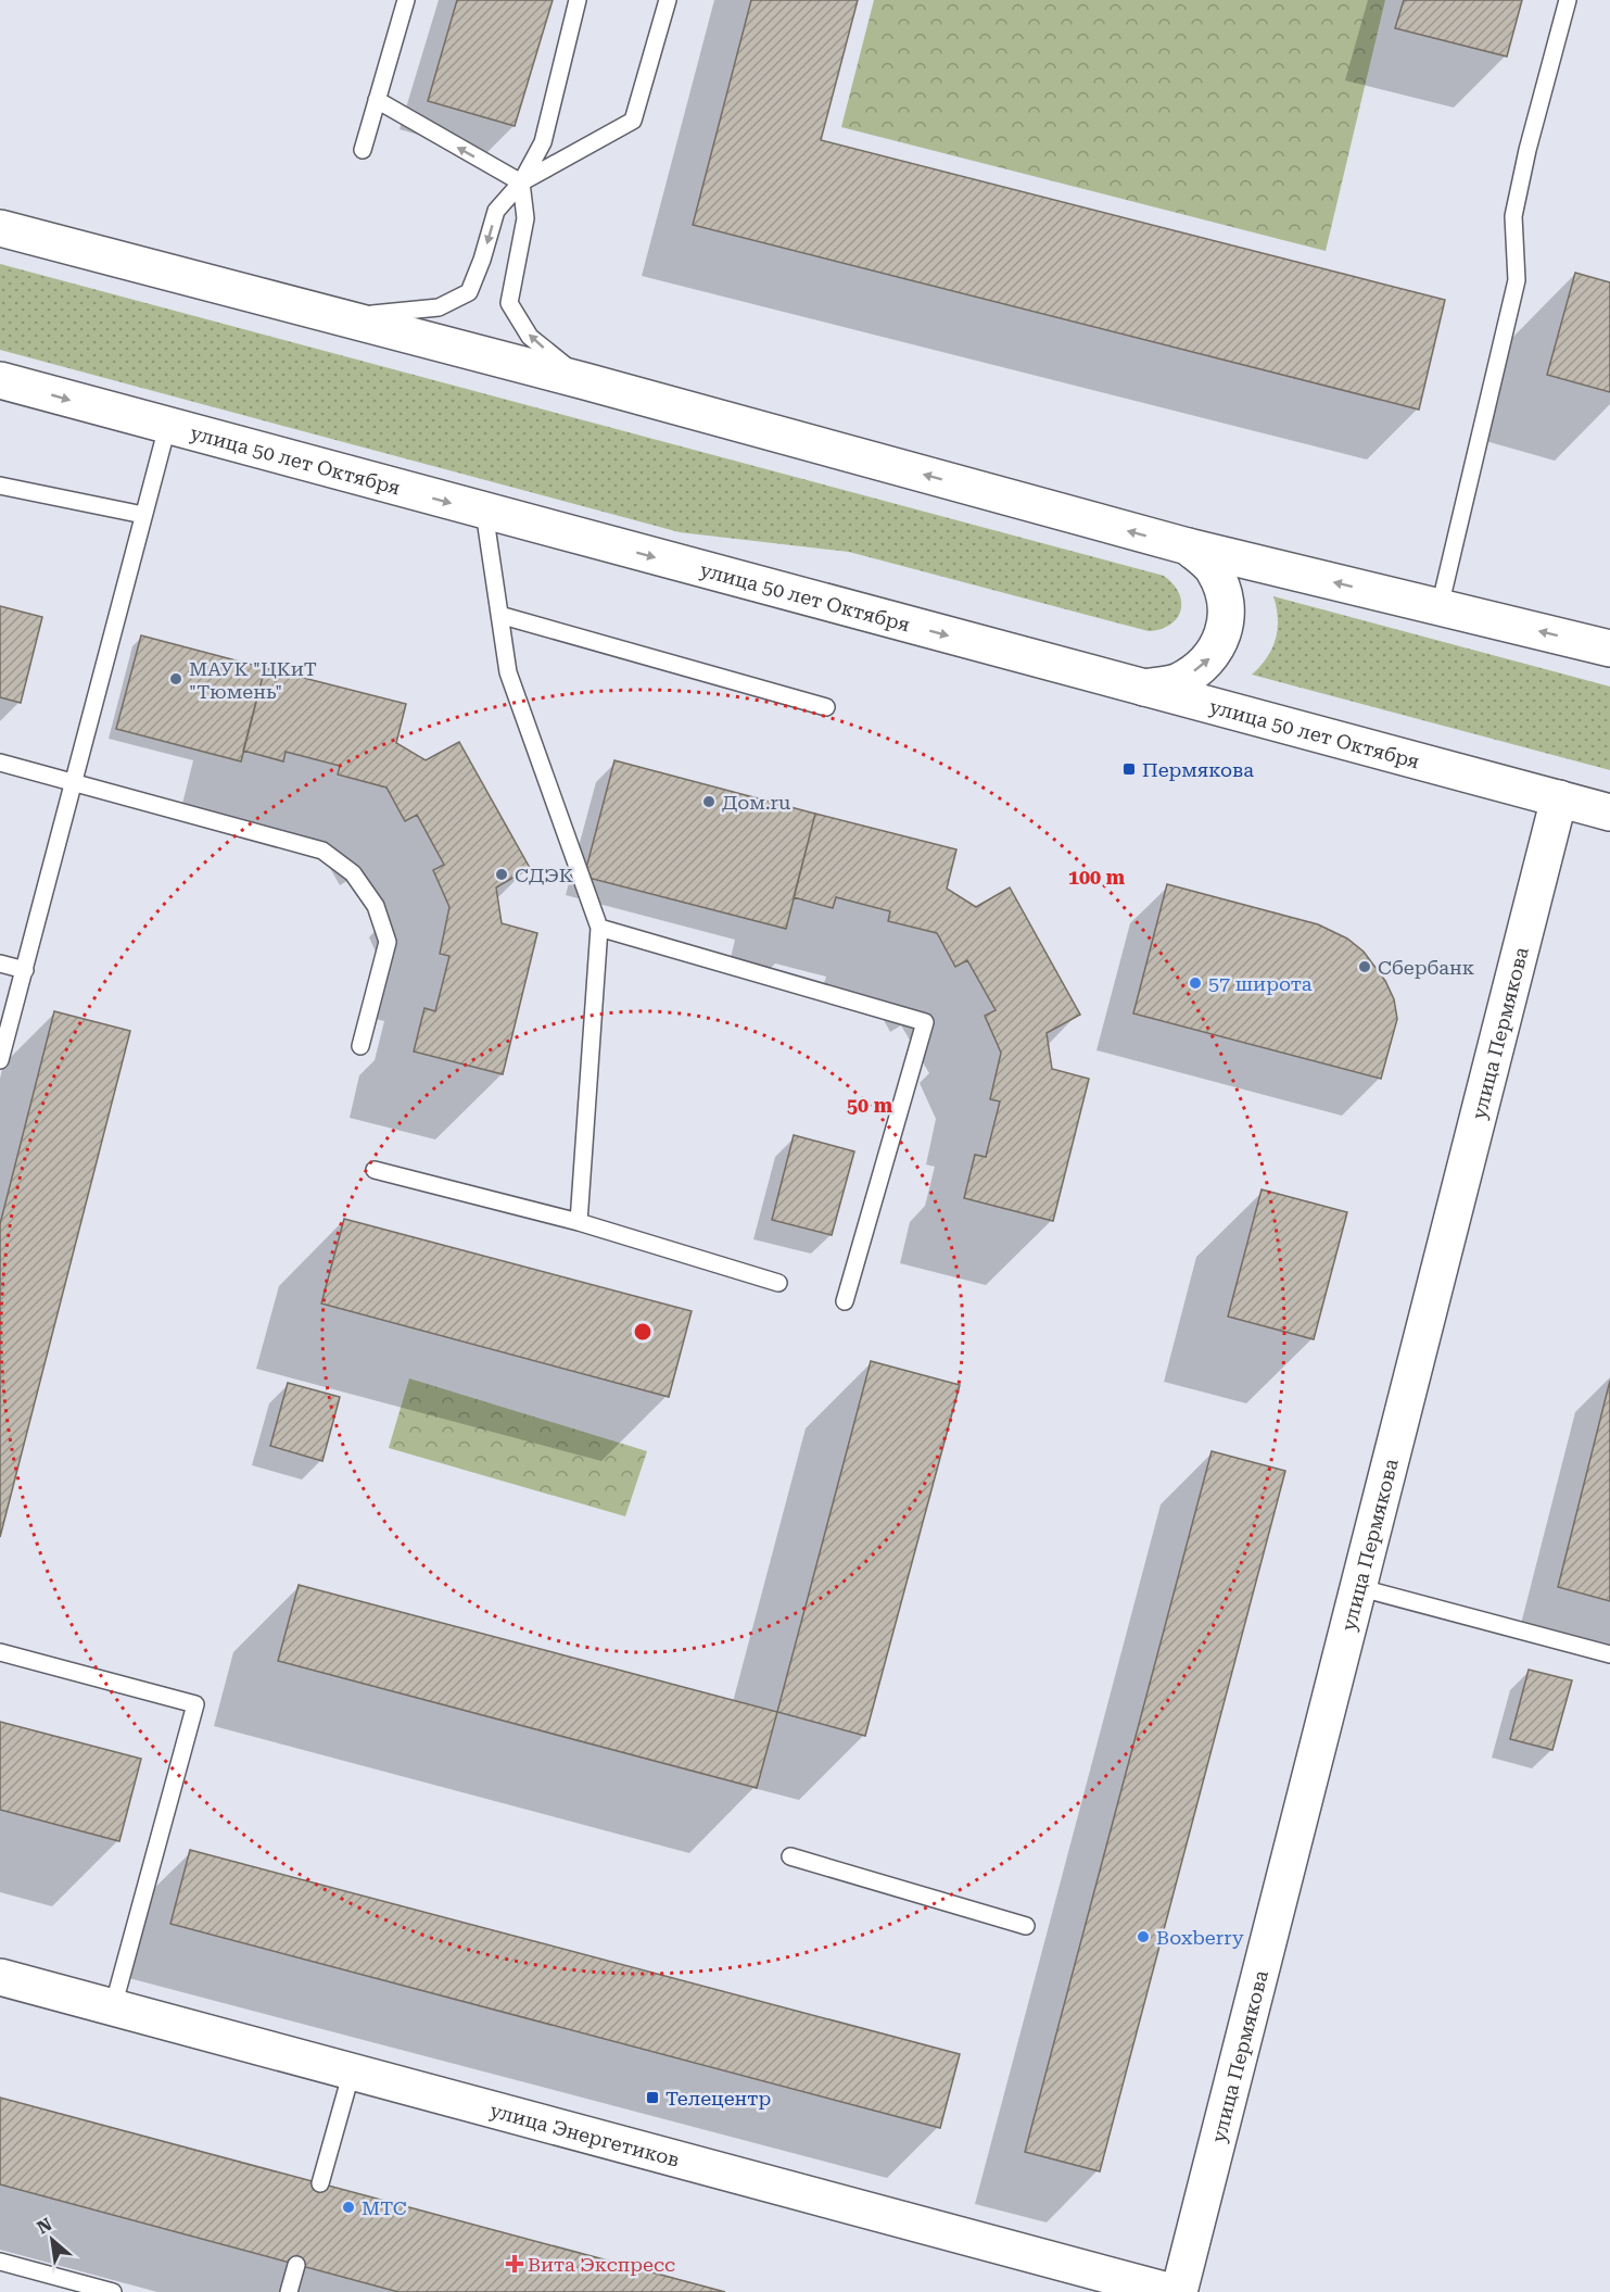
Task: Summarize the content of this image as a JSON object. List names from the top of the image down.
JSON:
{
  "streets": {
    "main road": ["улица 50 лет Октября", "улица Пермякова", "улица Энергетиков"]
  },
  "crossings": [
    ["улица 50 лет Октября", "улица Пермякова"]
  ],
  "places": {
    "other": [
      "МАУК \"ЦКиТ \"Тюмень\"",
      "Дом.ru",
      "СДЭК",
      "Сбербанк",
      "57 широта",
      "Boxberry",
      "МТС"
    ],
    "transit": ["Пермякова", "Телецентр"],
    "health": ["Вита Экспресс"]
  },
  "north": "top left",
  "rings": ["100 m", "50 m"]
}
